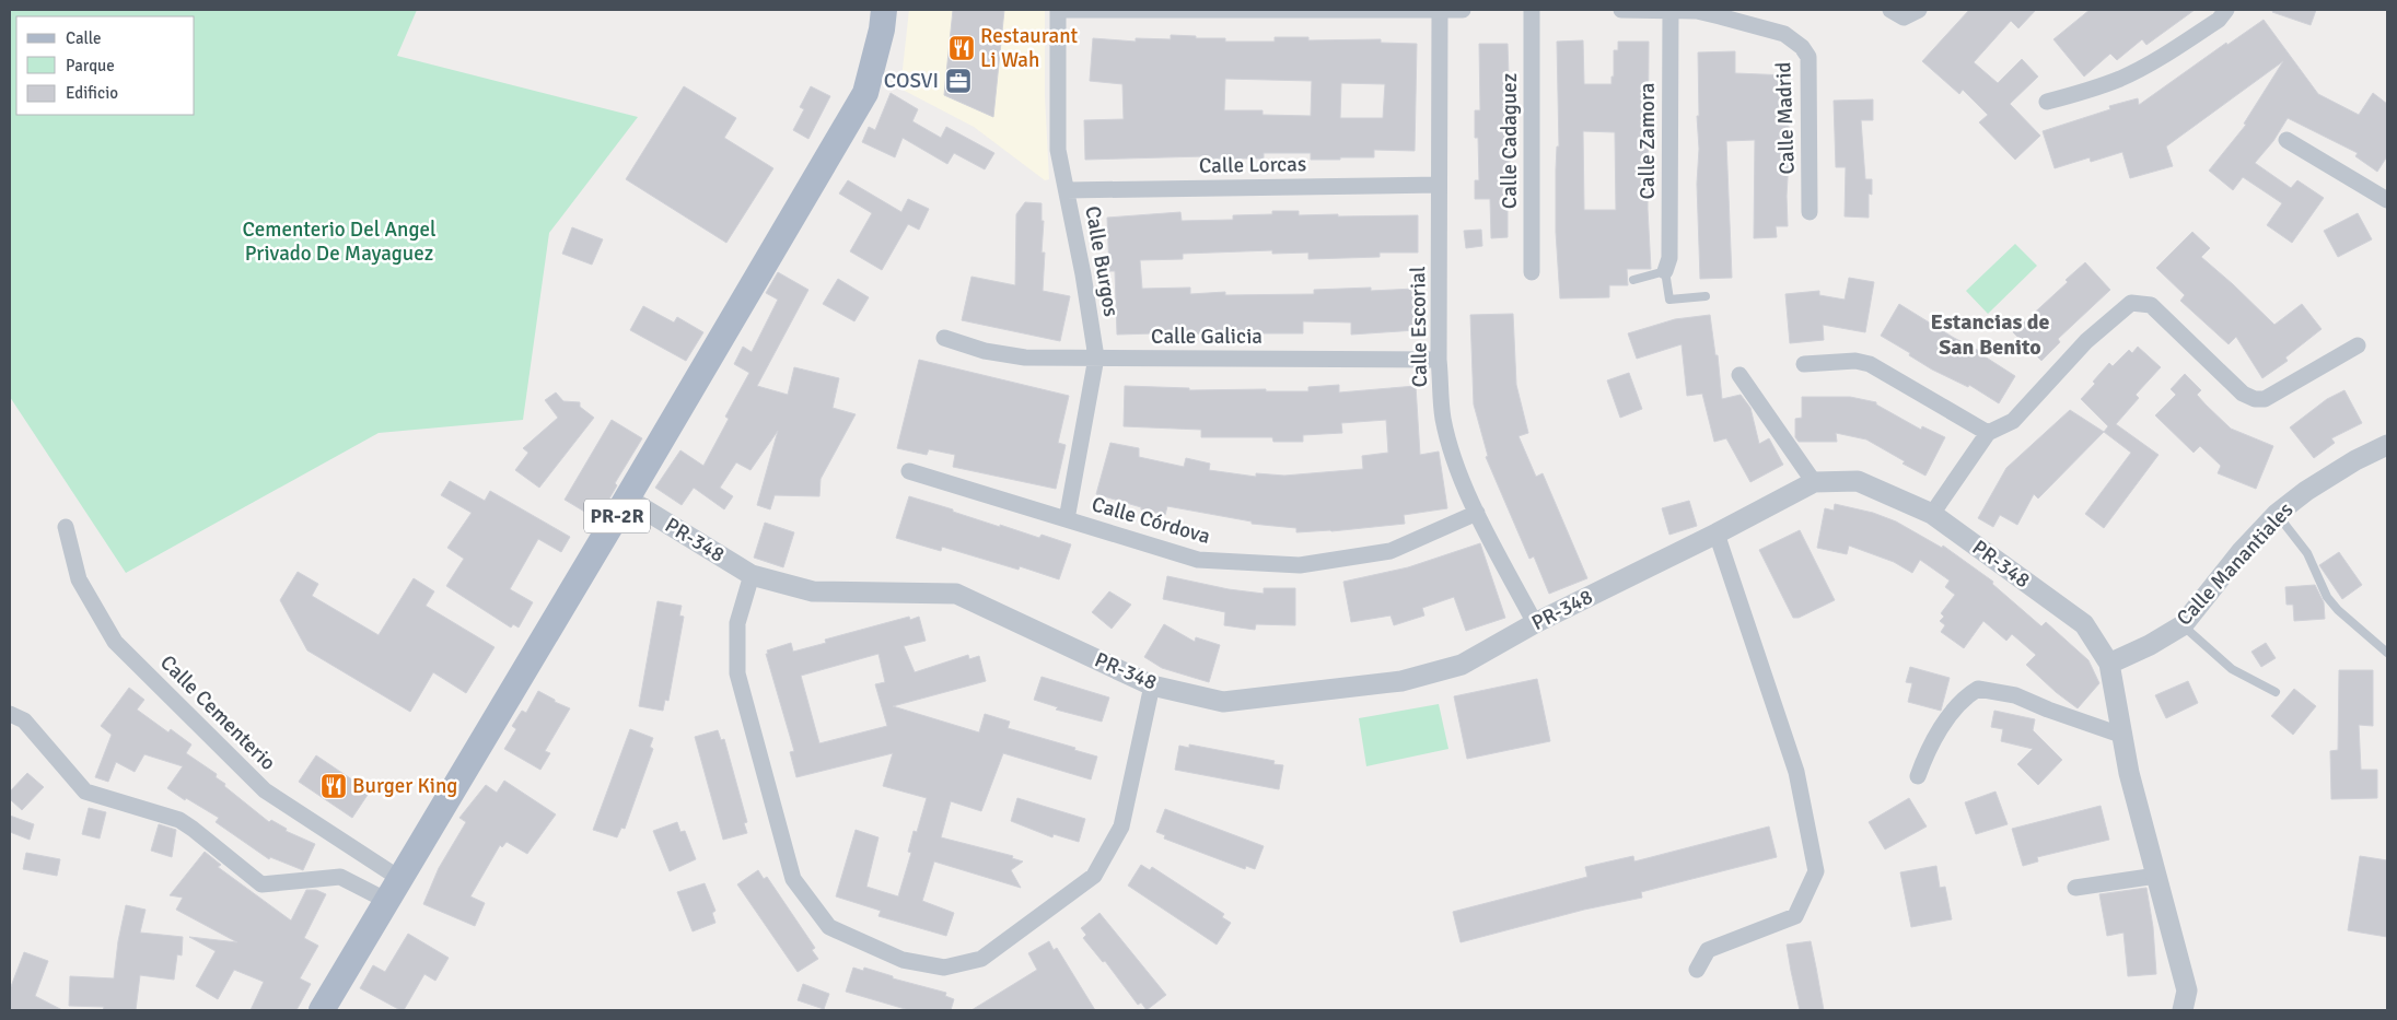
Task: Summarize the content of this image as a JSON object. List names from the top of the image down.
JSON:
{
  "streets": {
    "main road": ["PR-2R"],
    "street": [
      "Calle Madrid",
      "Calle Cadaguez",
      "Calle Zamora",
      "Calle Lorcas",
      "Calle Burgos",
      "Calle Escorial",
      "Calle Galicia",
      "Calle Córdova",
      "PR-348",
      "Calle Manantiales",
      "Calle Cementerio"
    ]
  },
  "crossings": [
    ["Calle Madrid", "Calle Zamora"],
    ["Calle Lorcas", "Calle Burgos"],
    ["Calle Lorcas", "Calle Escorial"],
    ["Calle Burgos", "Calle Galicia"],
    ["Calle Burgos", "Calle Córdova"],
    ["Calle Escorial", "Calle Galicia"],
    ["Calle Escorial", "Calle Córdova"],
    ["Calle Escorial", "PR-348"],
    ["PR-2R", "PR-348"],
    ["PR-2R", "Calle Cementerio"],
    ["PR-348", "Calle Manantiales"]
  ],
  "districts": ["Estancias de San Benito"],
  "parks": ["Cementerio Del Angel Privado De Mayaguez"],
  "places": {
    "restaurant": ["Restaurant Li Wah", "Burger King"],
    "office": ["COSVI"]
  },
  "legend": ["Calle", "Parque", "Edificio"]
}
